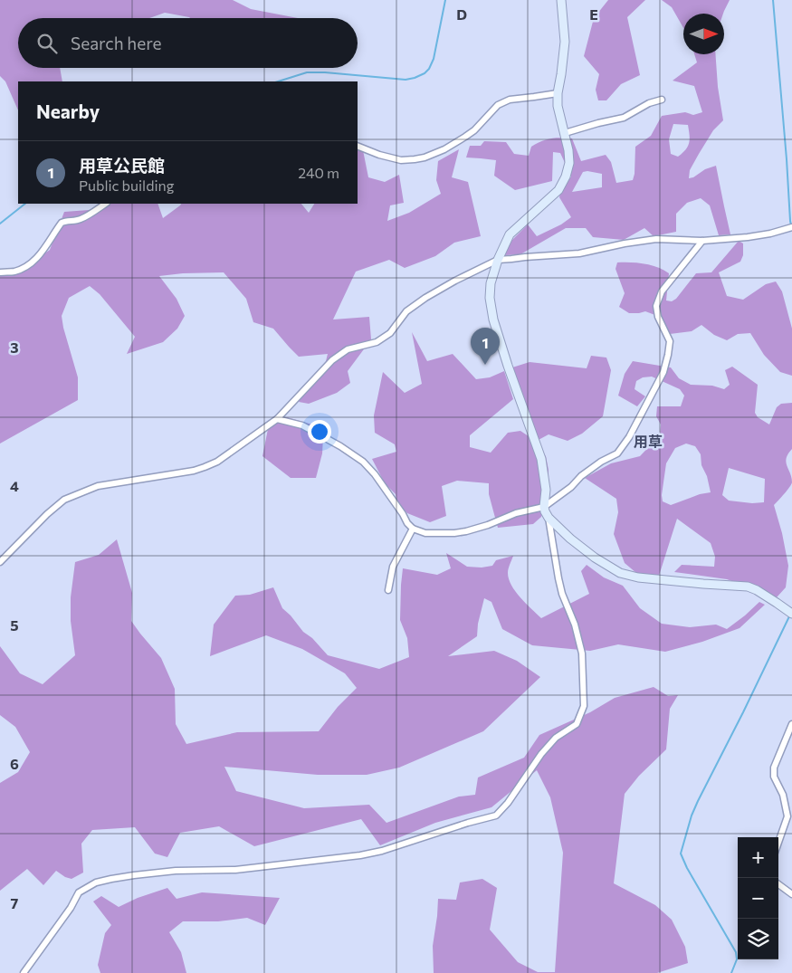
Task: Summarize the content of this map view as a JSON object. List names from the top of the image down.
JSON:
{
  "districts": ["用草"],
  "north": "right",
  "page": {
    "search": "Search here",
    "heading": "Nearby",
    "list": [
      {
        "mark": "1",
        "name": "用草公民館",
        "note": "Public building",
        "value": "240 m"
      }
    ],
    "pins": "1",
    "map_buttons": ["+", "−"]
  },
  "grid": {
    "columns": ["D", "E"],
    "rows": [
      "3",
      "4",
      "5",
      "6",
      "7"
    ]
  }
}
